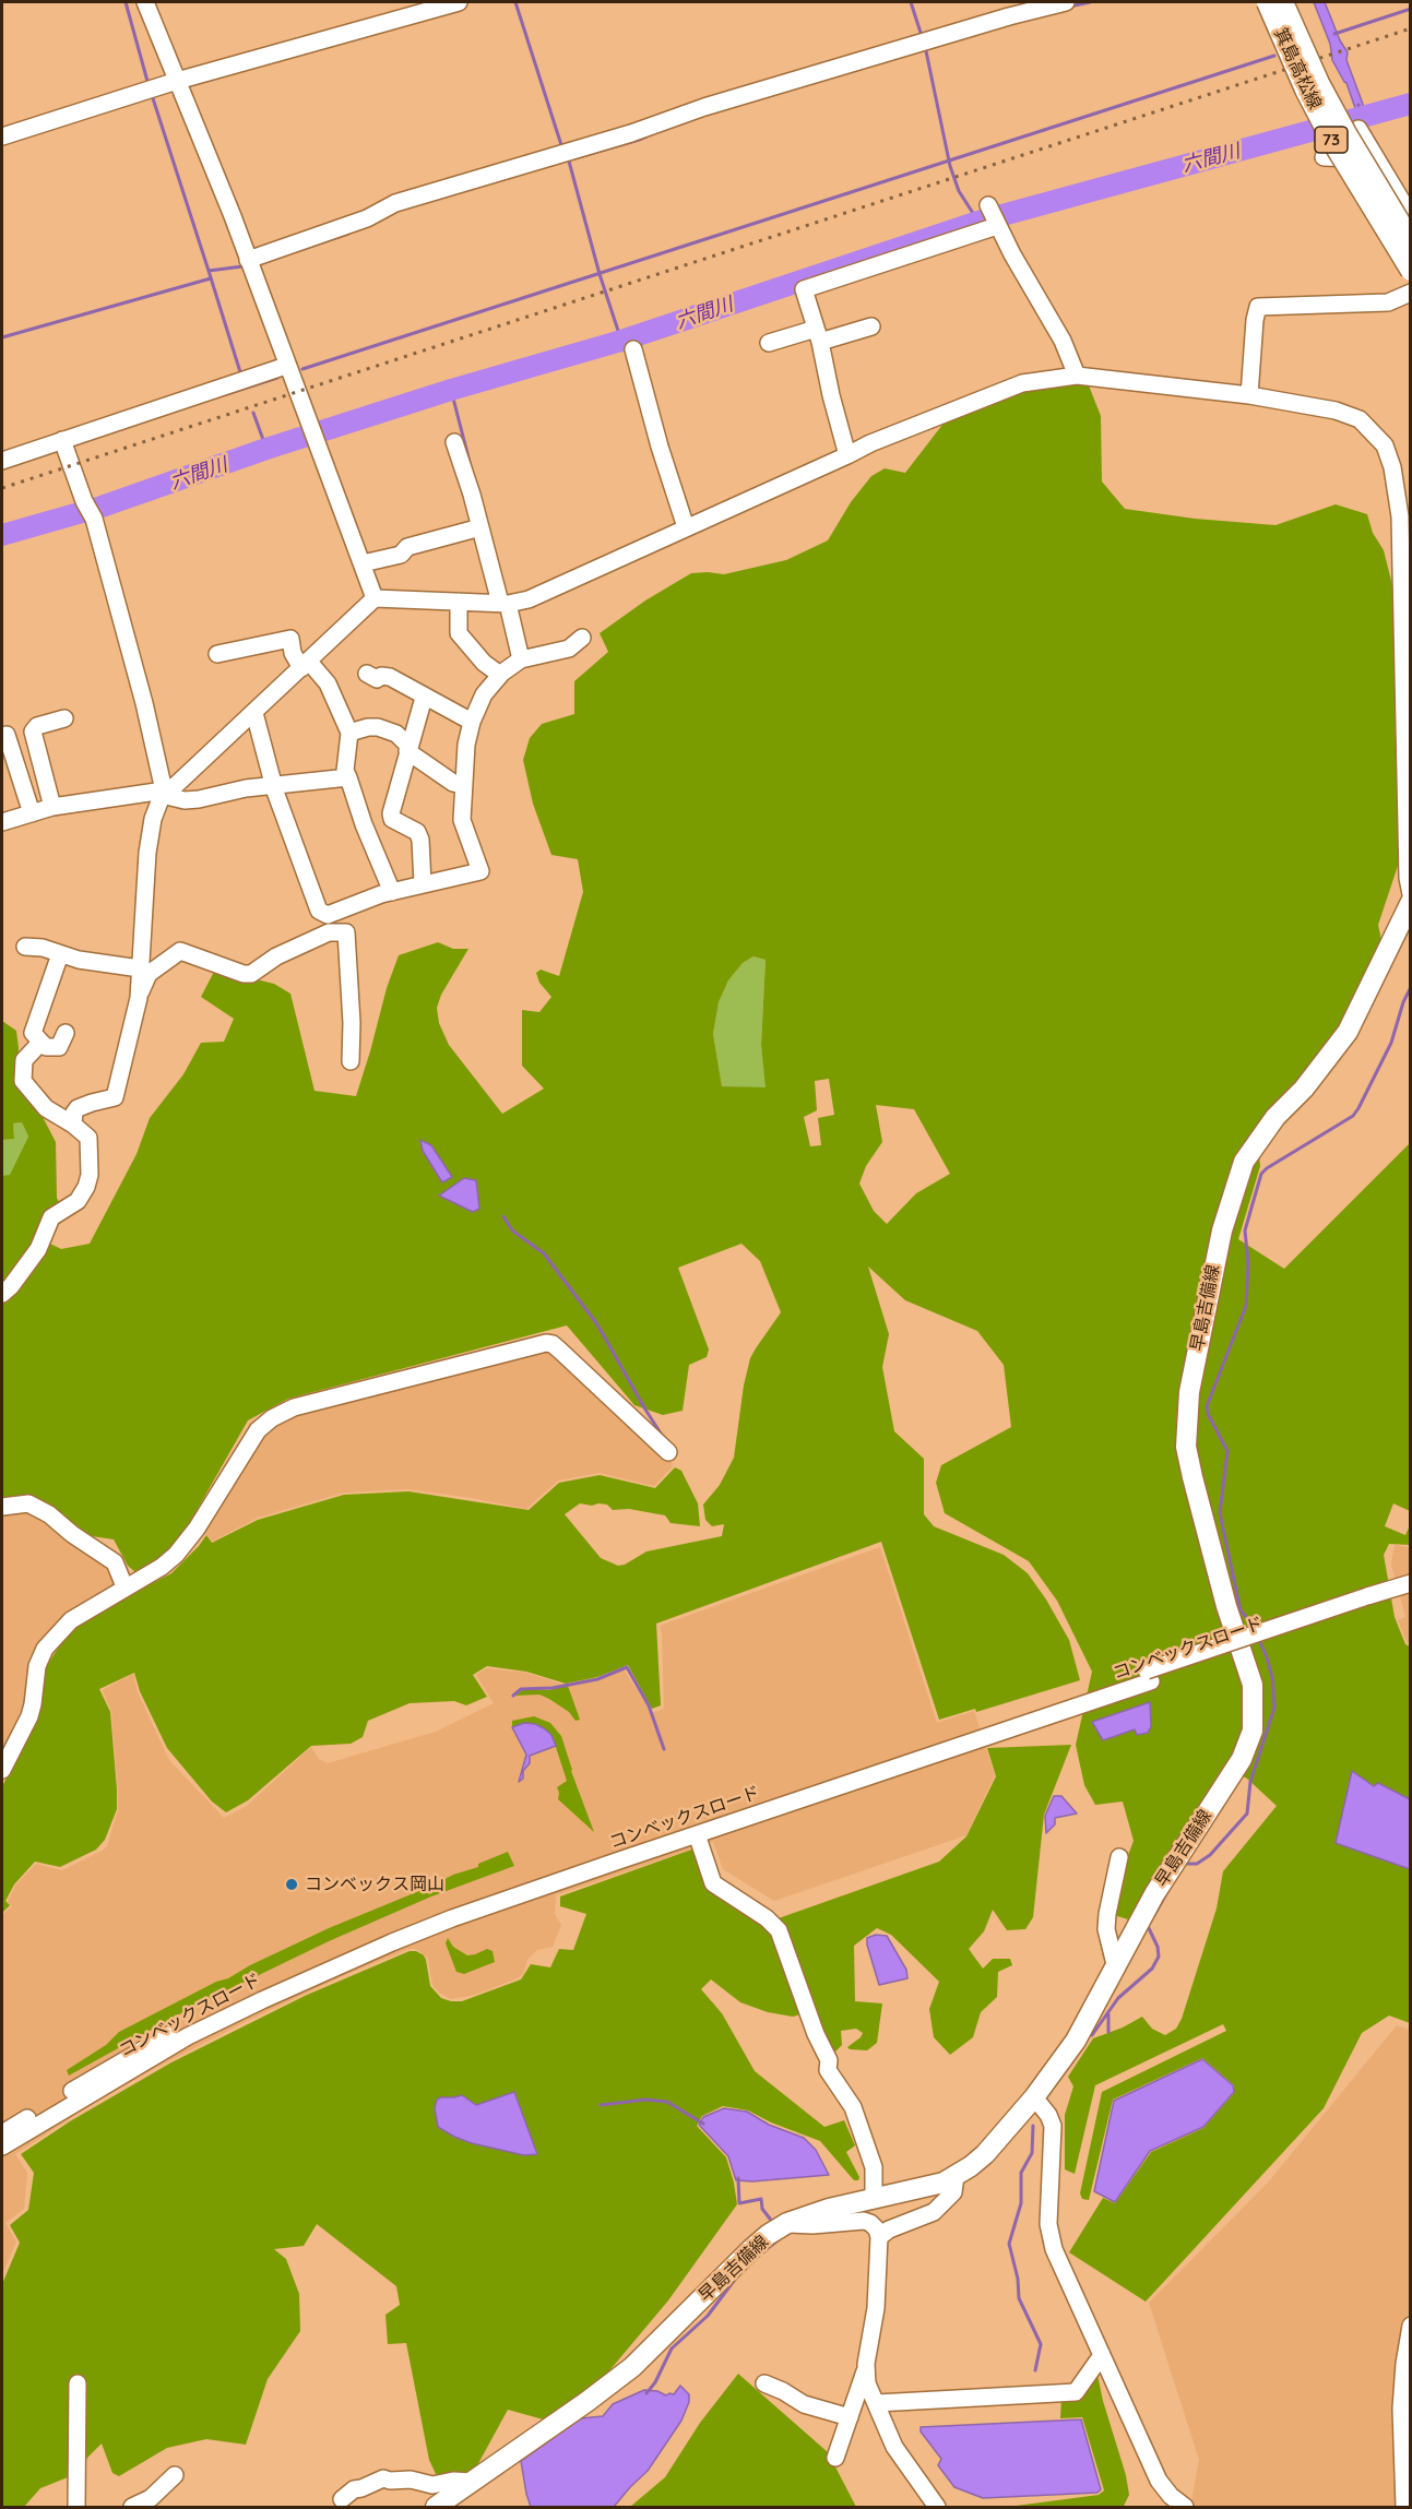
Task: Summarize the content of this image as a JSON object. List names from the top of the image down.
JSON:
{
  "streets": {
    "main road": ["箕島高松線", "73", "早島吉備線"],
    "street": ["コンベックスロード"]
  },
  "water": ["六間川"],
  "places": ["コンベックス岡山"]
}
